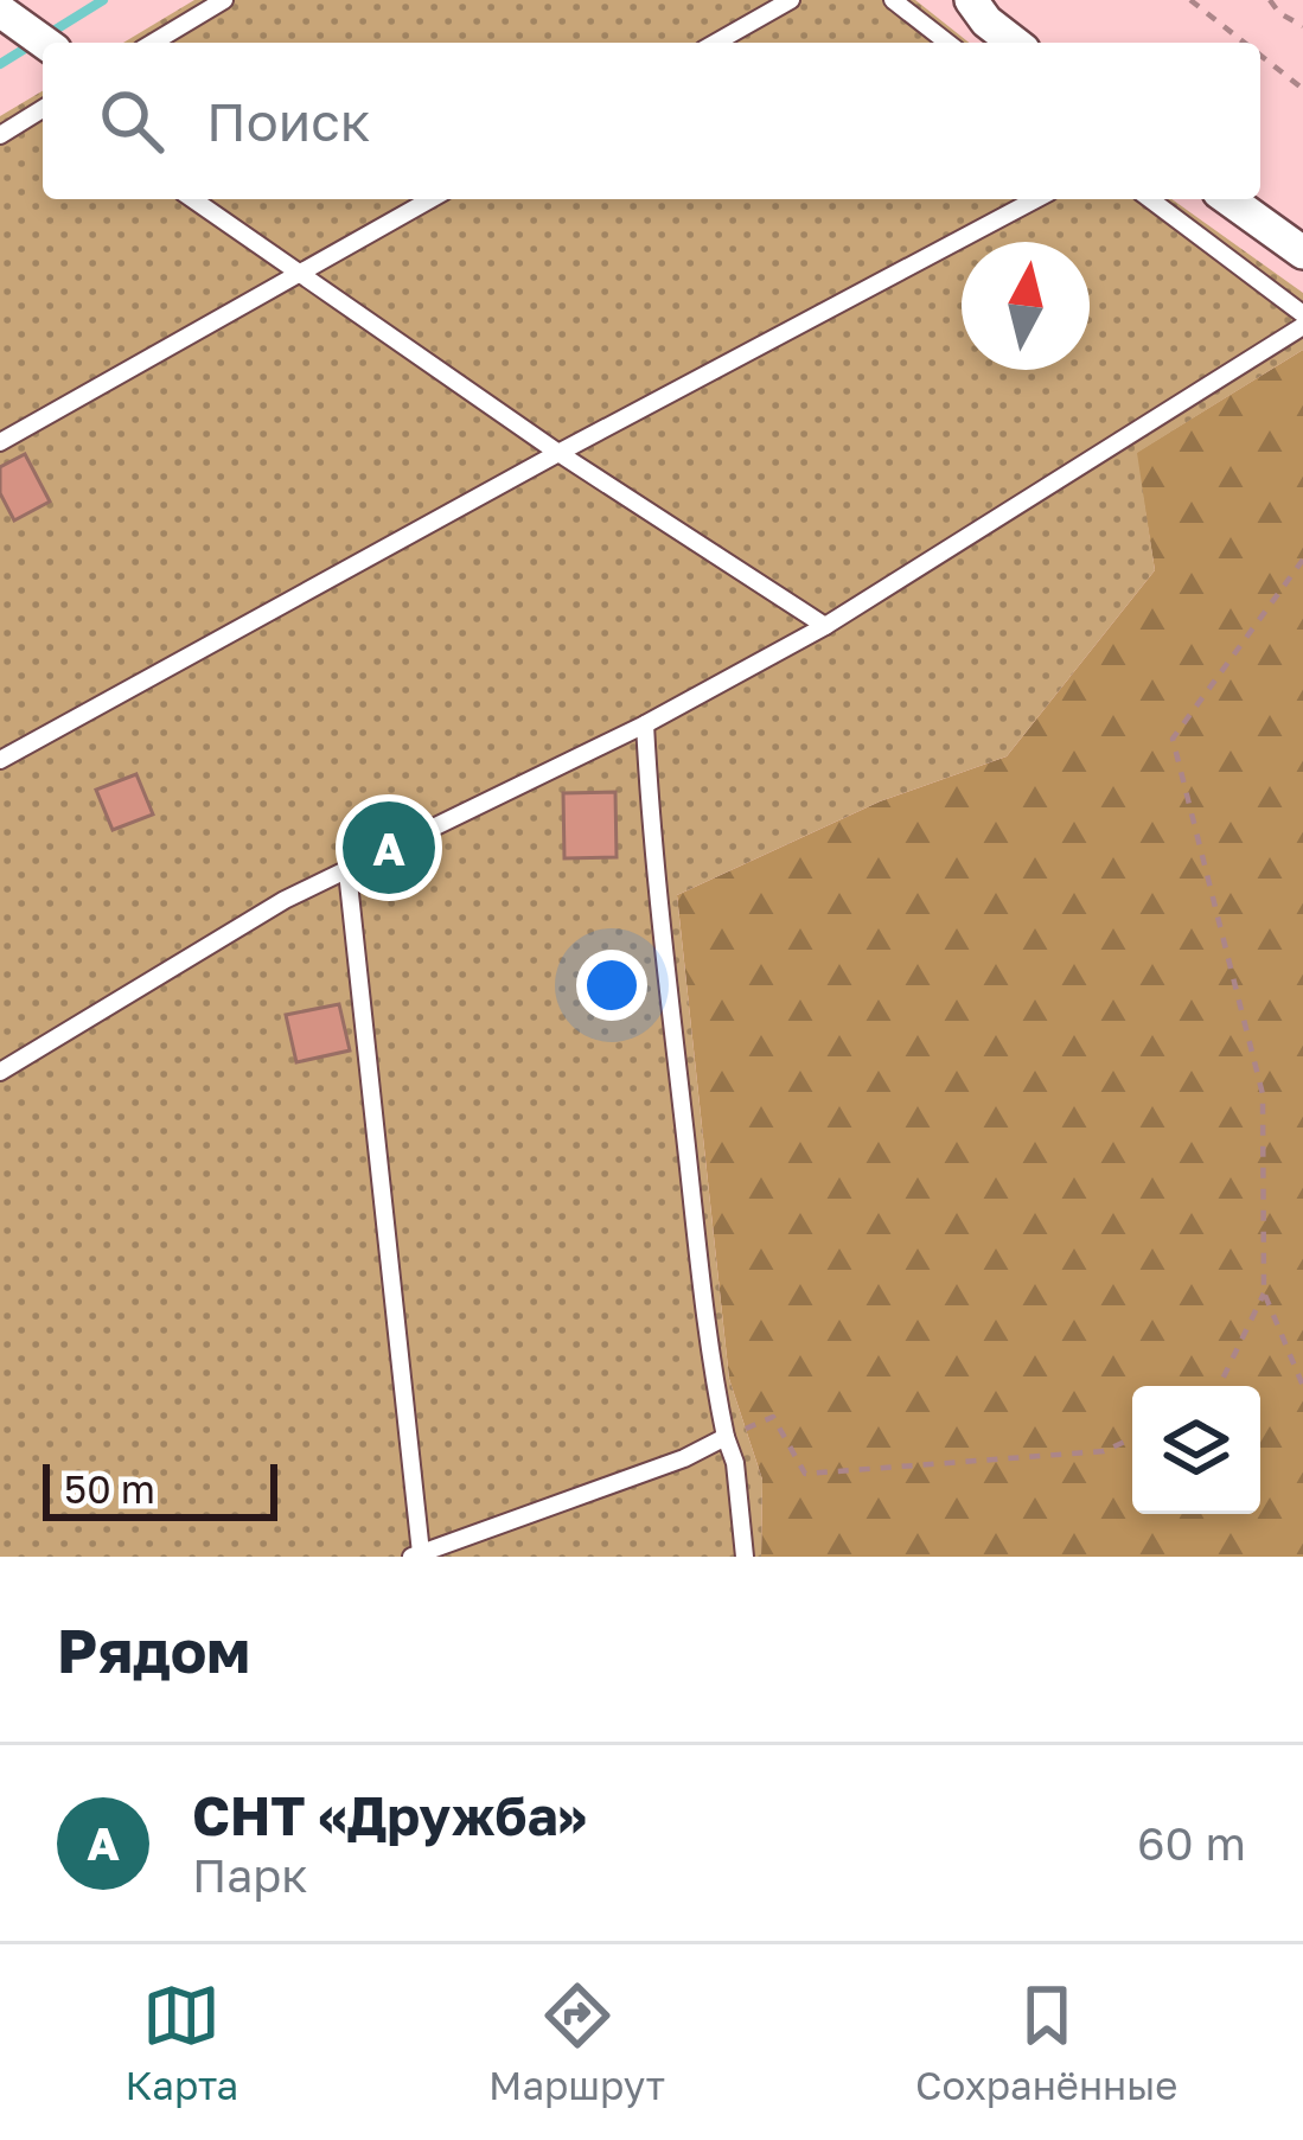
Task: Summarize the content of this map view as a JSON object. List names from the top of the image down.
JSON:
{
  "scale_bar": "50 m",
  "north": "top",
  "page": {
    "search": "Поиск",
    "pins": "A",
    "scale": "50 m",
    "heading": "Рядом",
    "list": [
      {
        "mark": "A",
        "name": "СНТ «Дружба»",
        "note": "Парк",
        "value": "60 m"
      }
    ],
    "nav": ["Карта", "Маршрут", "Сохранённые"]
  }
}
